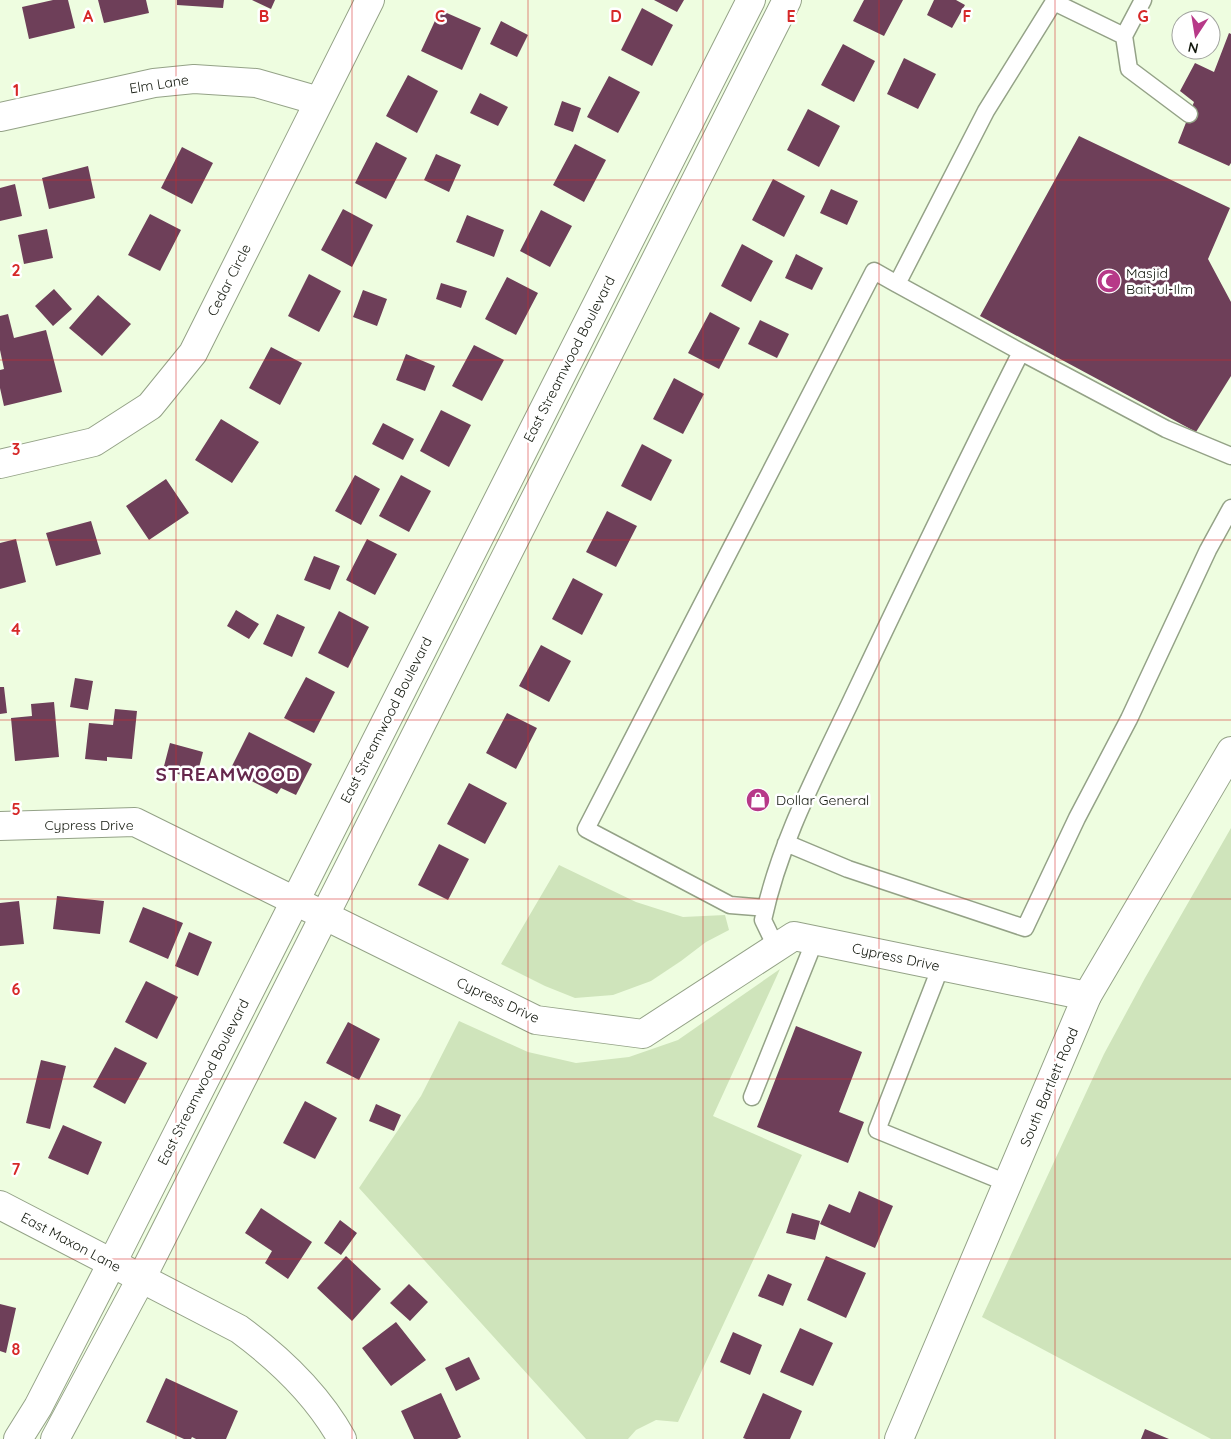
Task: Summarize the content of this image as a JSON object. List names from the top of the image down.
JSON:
{
  "streets": {
    "street": [
      "Elm Lane",
      "Cedar Circle",
      "East Streamwood Boulevard",
      "Cypress Drive",
      "South Bartlett Road",
      "East Maxon Lane"
    ]
  },
  "crossings": [
    ["Elm Lane", "Cedar Circle"],
    ["East Streamwood Boulevard", "Cypress Drive"],
    ["East Streamwood Boulevard", "East Maxon Lane"],
    ["Cypress Drive", "South Bartlett Road"]
  ],
  "districts": ["STREAMWOOD"],
  "places": {
    "mosque": ["Masjid Bait-ul-Ilm"],
    "shop": ["Dollar General"]
  },
  "north": "bottom",
  "grid": {
    "columns": [
      "A",
      "B",
      "C",
      "D",
      "E",
      "F",
      "G"
    ],
    "rows": [
      "1",
      "2",
      "3",
      "4",
      "5",
      "6",
      "7",
      "8"
    ]
  }
}
